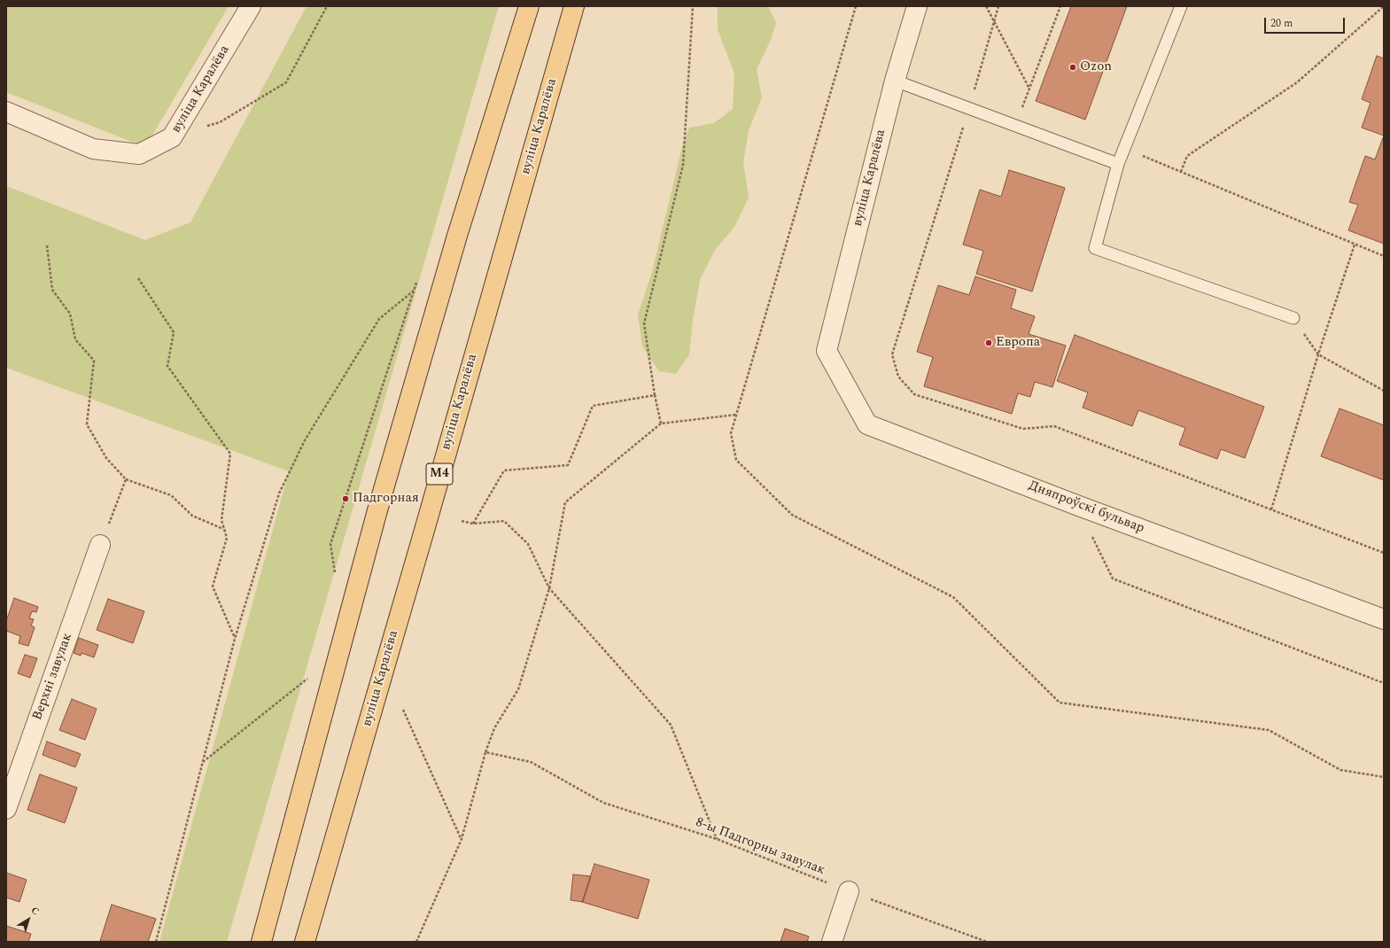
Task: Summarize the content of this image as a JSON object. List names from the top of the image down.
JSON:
{
  "streets": {
    "main road": ["вуліца Каралёва", "М4"],
    "street": ["Дняпроўскі бульвар", "Верхні завулак"],
    "path": ["8-ы Падгорны завулак"]
  },
  "crossings": [
    ["вуліца Каралёва", "Дняпроўскі бульвар"]
  ],
  "places": ["Ozon", "Европа", "Падгорная"],
  "scale_bar": "20 m",
  "north": "top right"
}
